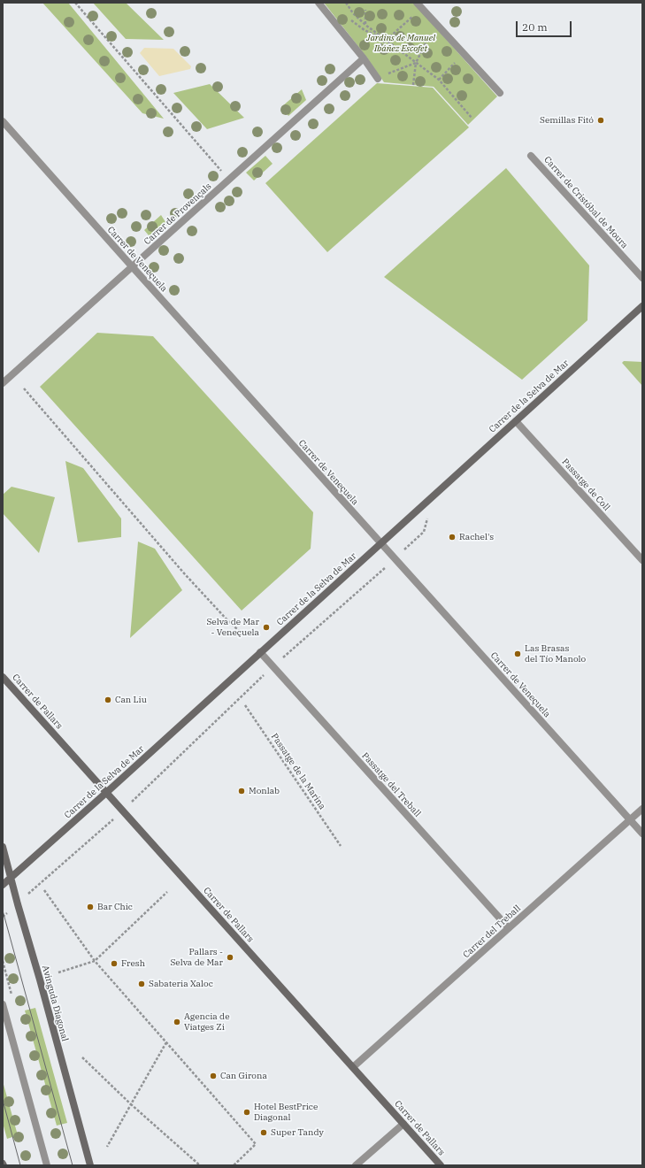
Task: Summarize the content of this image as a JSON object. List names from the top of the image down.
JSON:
{
  "streets": {
    "street": [
      "Carrer de Cristóbal de Moura",
      "Carrer de Provençals",
      "Carrer de Veneçuela",
      "Carrer de la Selva de Mar",
      "Passatge de Coll",
      "Carrer de Pallars",
      "Passatge del Treball",
      "Carrer del Treball",
      "Avinguda Diagonal"
    ],
    "path": ["Passatge de la Marina"]
  },
  "crossings": [
    ["Carrer de Provençals", "Carrer de Veneçuela"],
    ["Carrer de Veneçuela", "Carrer de la Selva de Mar"],
    ["Carrer de Veneçuela", "Carrer del Treball"],
    ["Carrer de la Selva de Mar", "Passatge de Coll"],
    ["Carrer de la Selva de Mar", "Carrer de Pallars"],
    ["Carrer de la Selva de Mar", "Passatge del Treball"],
    ["Carrer de la Selva de Mar", "Avinguda Diagonal"],
    ["Carrer de Pallars", "Carrer del Treball"],
    ["Passatge del Treball", "Carrer del Treball"]
  ],
  "parks": ["Jardins de Manuel Ibáñez Escofet"],
  "places": [
    "Semillas Fitó",
    "Rachel's",
    "Selva de Mar - Veneçuela",
    "Las Brasas del Tío Manolo",
    "Can Liu",
    "Monlab",
    "Bar Chic",
    "Pallars - Selva de Mar",
    "Fresh",
    "Sabateria Xaloc",
    "Agencia de Viatges Zi",
    "Can Girona",
    "Hotel BestPrice Diagonal",
    "Super Tandy"
  ],
  "scale_bar": "20 m"
}
